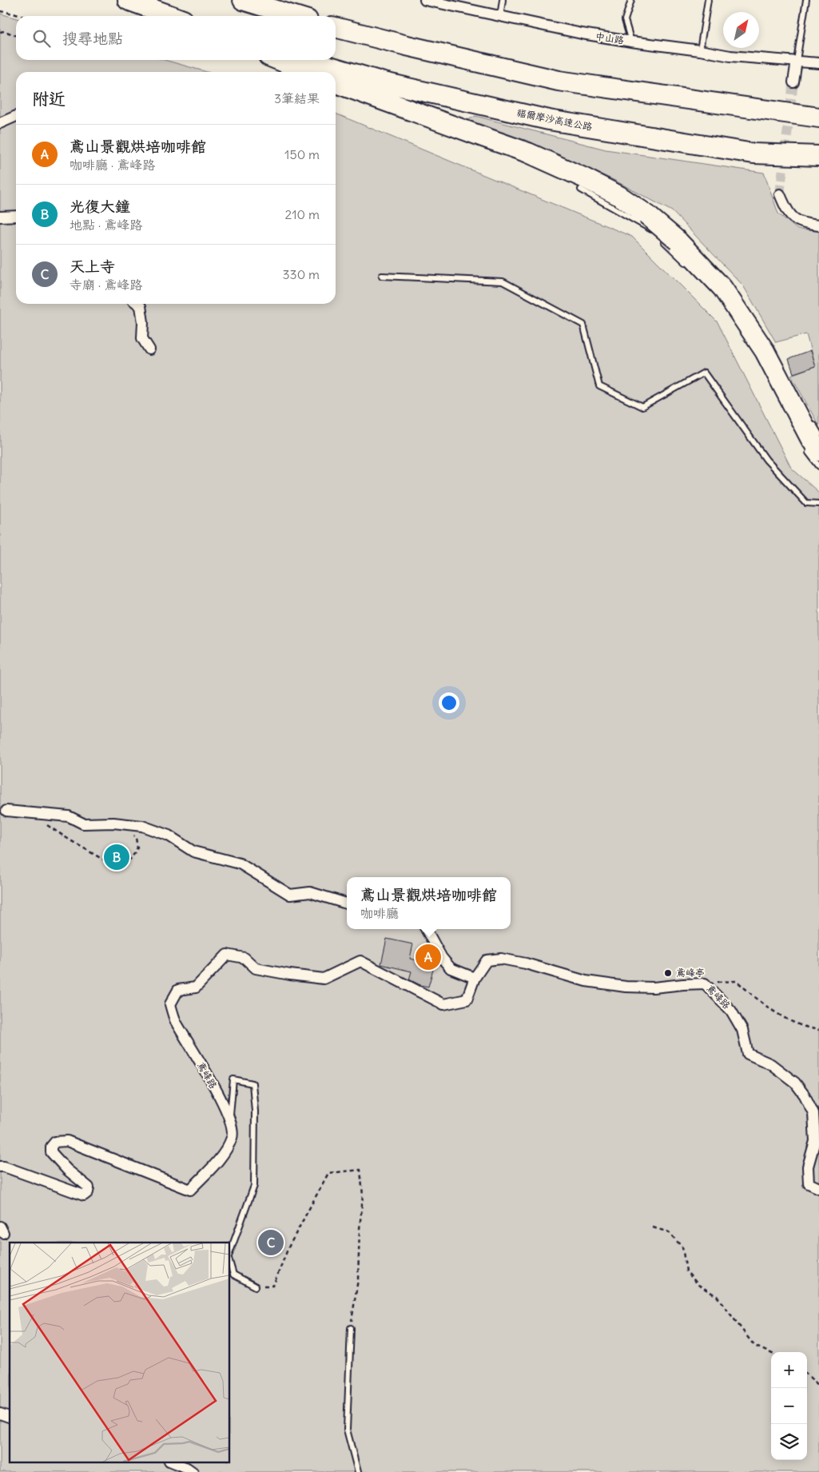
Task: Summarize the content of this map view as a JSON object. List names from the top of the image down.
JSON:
{
  "streets": {
    "highway": ["福爾摩沙高速公路"],
    "street": ["中山路", "鳶峰路"]
  },
  "places": ["鳶峰亭"],
  "north": "top right",
  "page": {
    "search": "搜尋地點",
    "heading": ["附近", "3筆結果"],
    "list": [
      {
        "mark": "A",
        "name": "鳶山景觀烘培咖啡館",
        "note": "咖啡廳 · 鳶峰路",
        "value": "150 m"
      },
      {
        "mark": "B",
        "name": "光復大鐘",
        "note": "地點 · 鳶峰路",
        "value": "210 m"
      },
      {
        "mark": "C",
        "name": "天上寺",
        "note": "寺廟 · 鳶峰路",
        "value": "330 m"
      }
    ],
    "pins": ["B", "A", "C"],
    "popup": ["鳶山景觀烘培咖啡館", "咖啡廳"],
    "map_buttons": ["+", "−"]
  }
}
